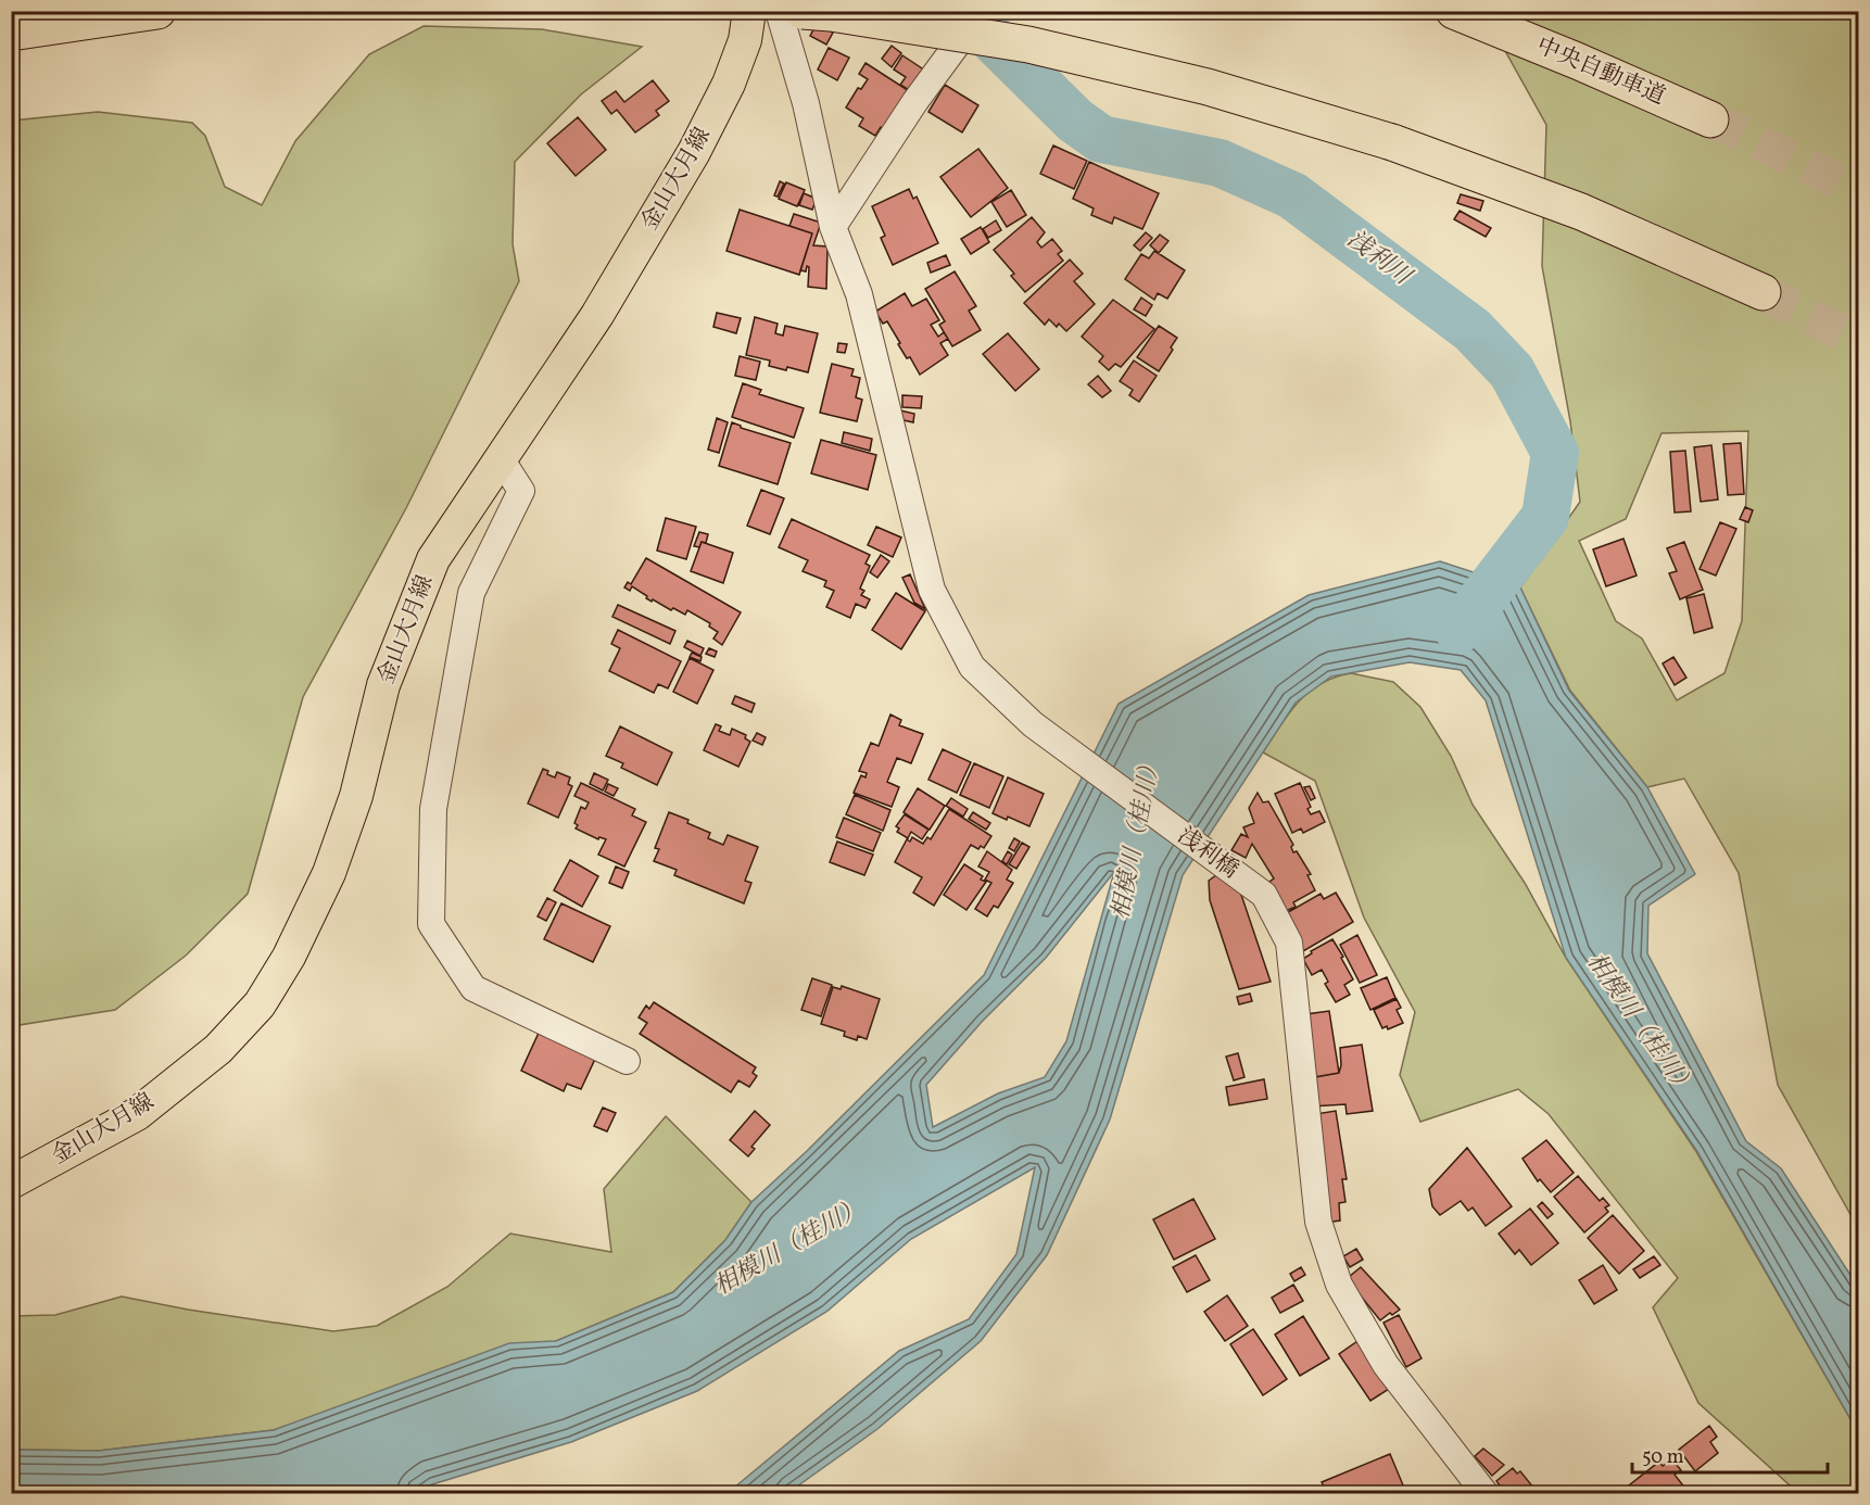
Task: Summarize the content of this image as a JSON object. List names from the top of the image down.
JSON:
{
  "streets": {
    "highway": ["中央自動車道"],
    "main road": ["金山大月線"],
    "street": ["浅利橋"]
  },
  "water": ["浅利川", "相模川（桂川）"],
  "scale_bar": "50 m"
}
